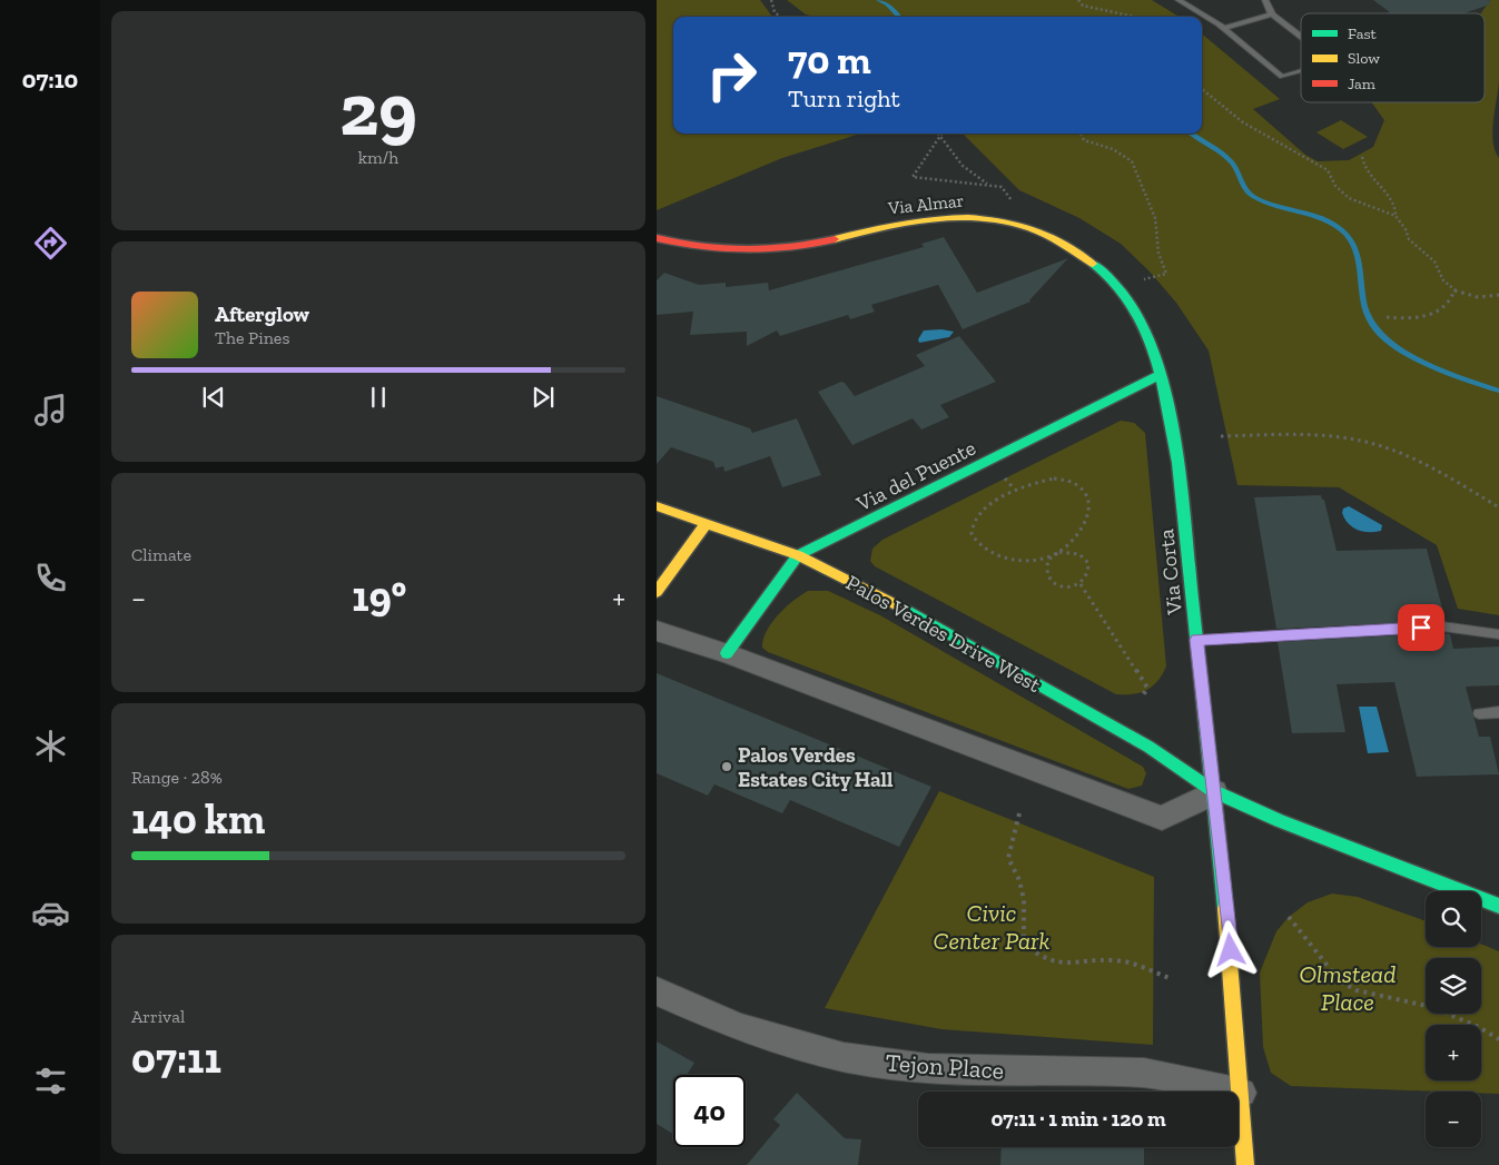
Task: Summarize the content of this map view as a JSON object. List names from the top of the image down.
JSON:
{
  "streets": {
    "street": [
      "Via Almar",
      "Via del Puente",
      "Via Corta",
      "Palos Verdes Drive West",
      "Tejon Place"
    ]
  },
  "crossings": [
    ["Via Almar", "Via del Puente"],
    ["Via Almar", "Via Corta"],
    ["Via del Puente", "Via Corta"],
    ["Via del Puente", "Palos Verdes Drive West"],
    ["Via Corta", "Palos Verdes Drive West"],
    ["Via Corta", "Tejon Place"]
  ],
  "parks": ["Civic Center Park", "Olmstead Place"],
  "places": ["Palos Verdes Estates City Hall"],
  "legend": ["Fast", "Slow", "Jam"],
  "page": {
    "tabs": "07:10",
    "tile": [
      ["29", "km/h"],
      "Climate",
      ["Range · 28%", "140 km"],
      ["Arrival", "07:11"]
    ],
    "turn": ["70 m", "Turn right"],
    "song": ["Afterglow", "The Pines"],
    "heat": ["−", "19°", "+"],
    "map_buttons": ["+", "−"],
    "limit": "40",
    "trip": "07:11 · 1 min · 120 m"
  }
}
